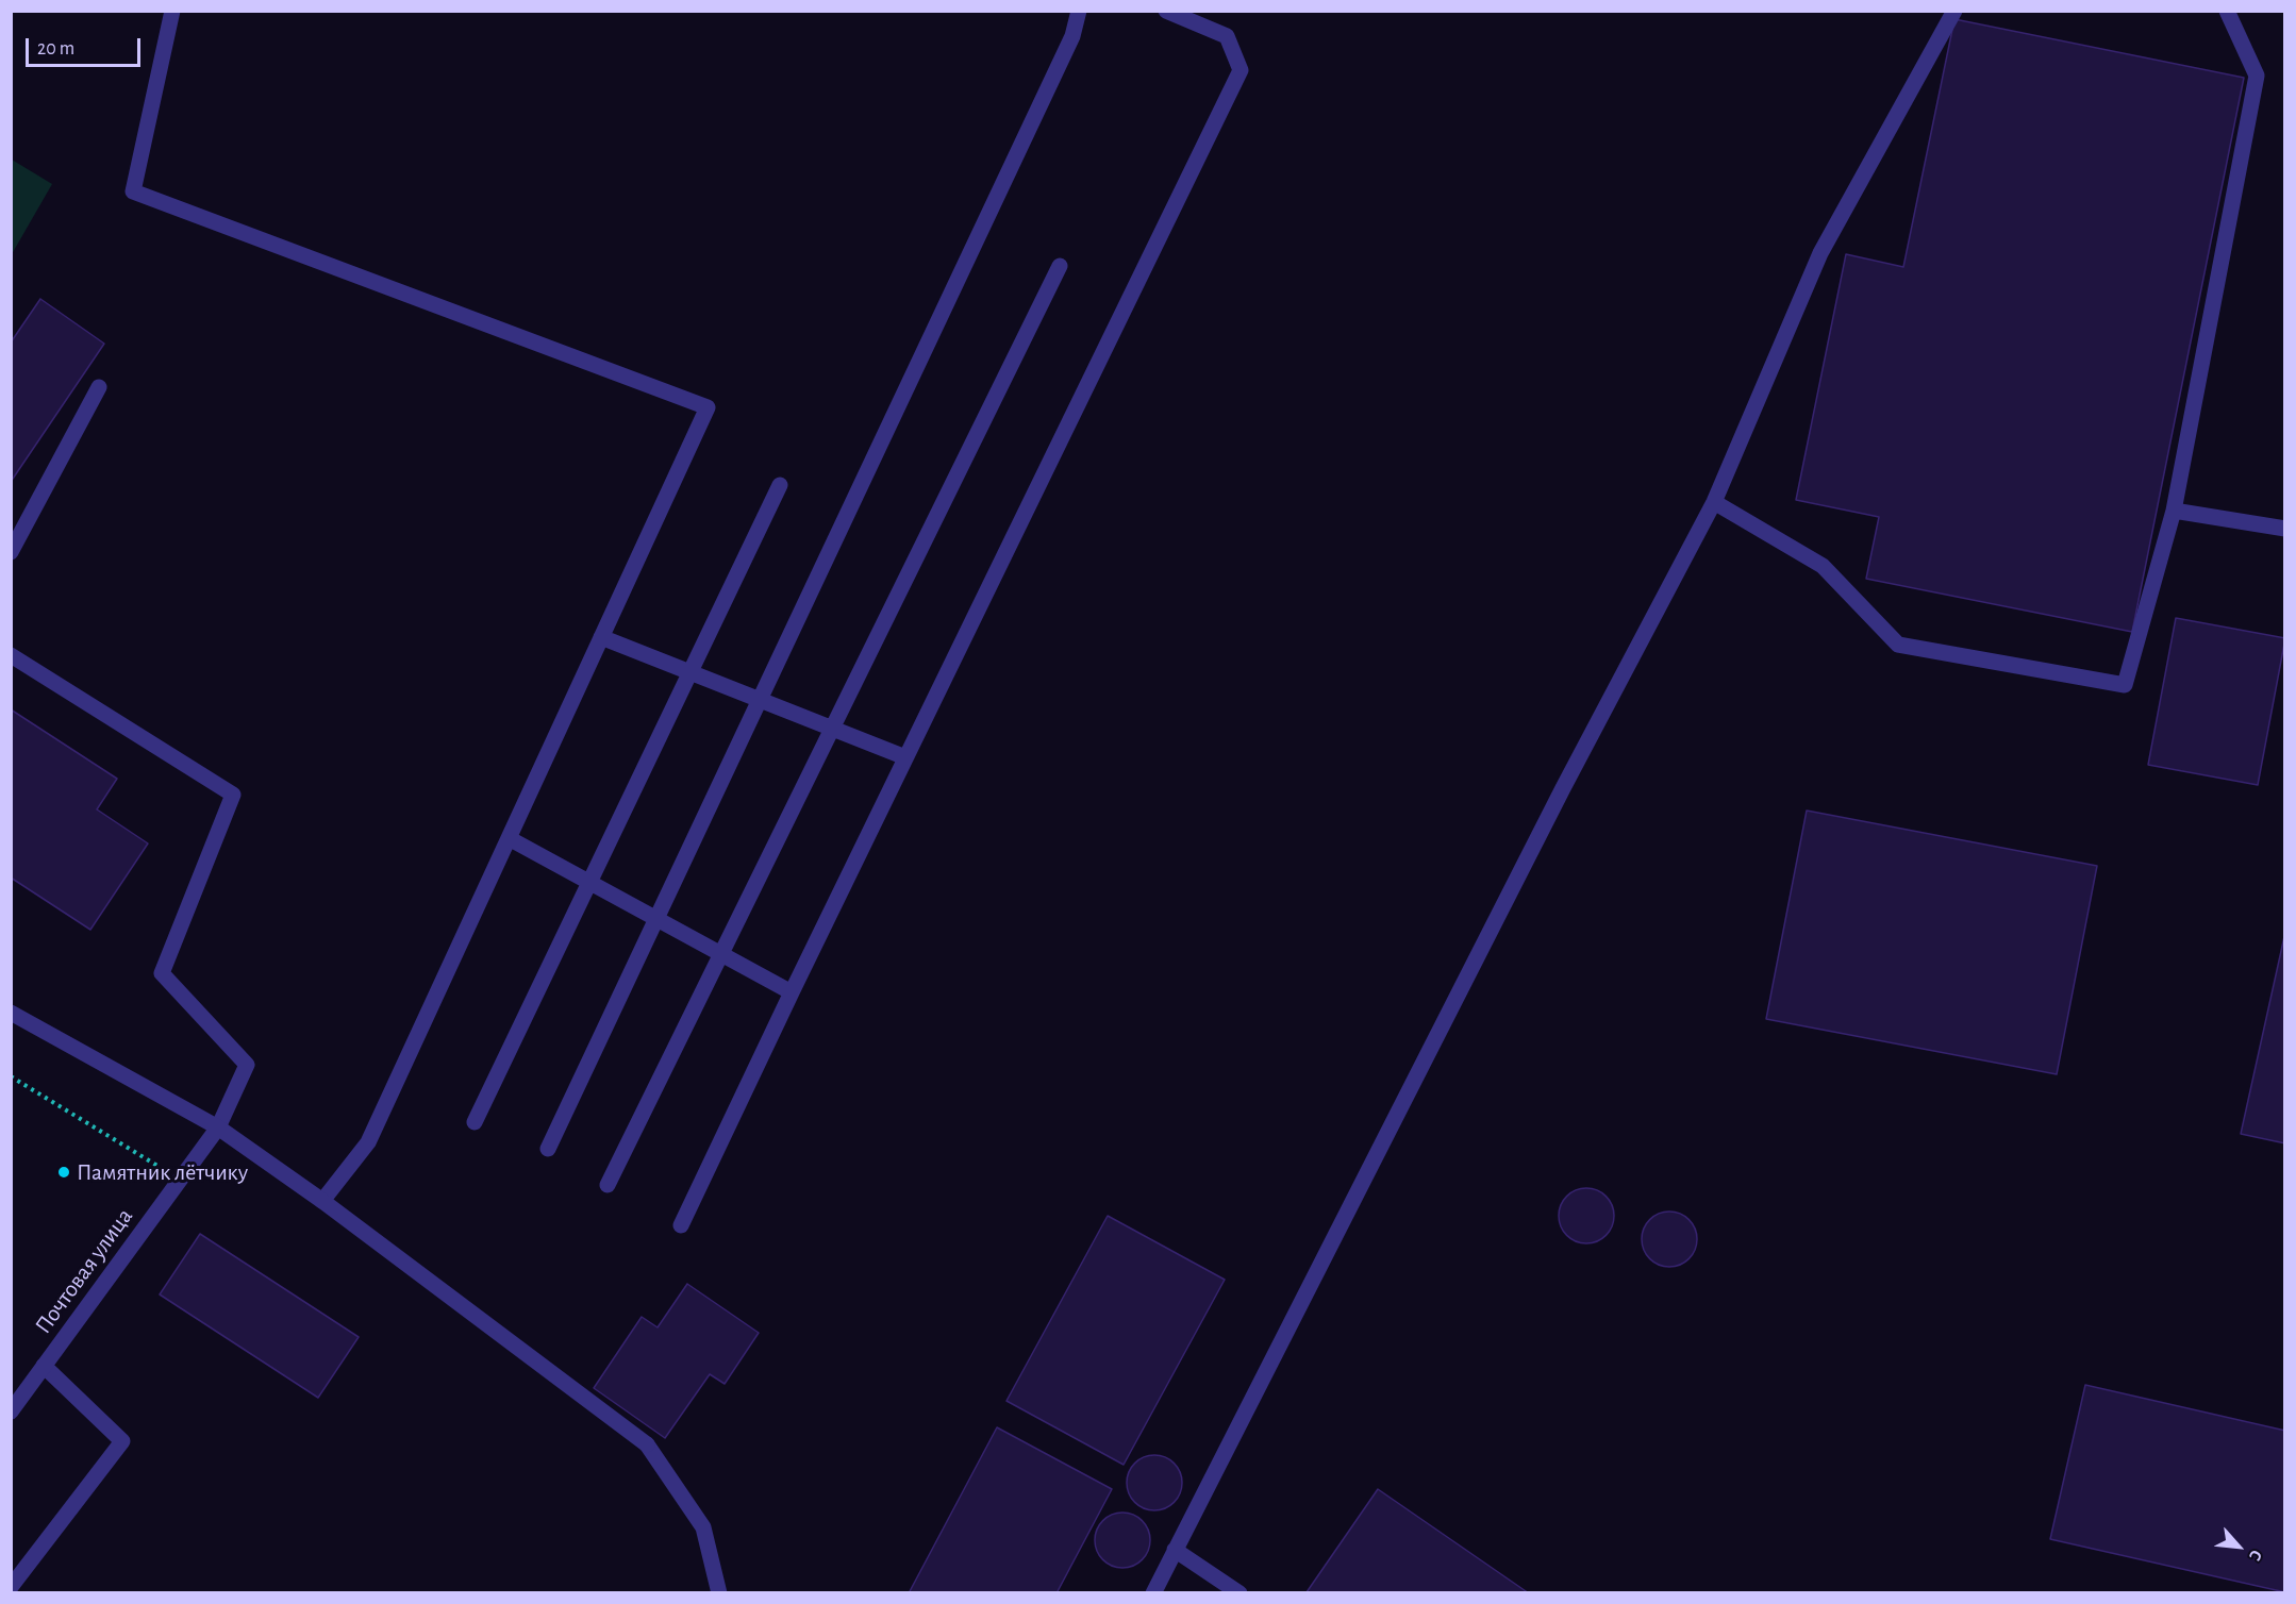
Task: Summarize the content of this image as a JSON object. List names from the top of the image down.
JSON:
{
  "streets": {
    "street": ["Почтовая улица"]
  },
  "places": ["Памятник лётчику"],
  "scale_bar": "20 m",
  "north": "bottom right"
}
